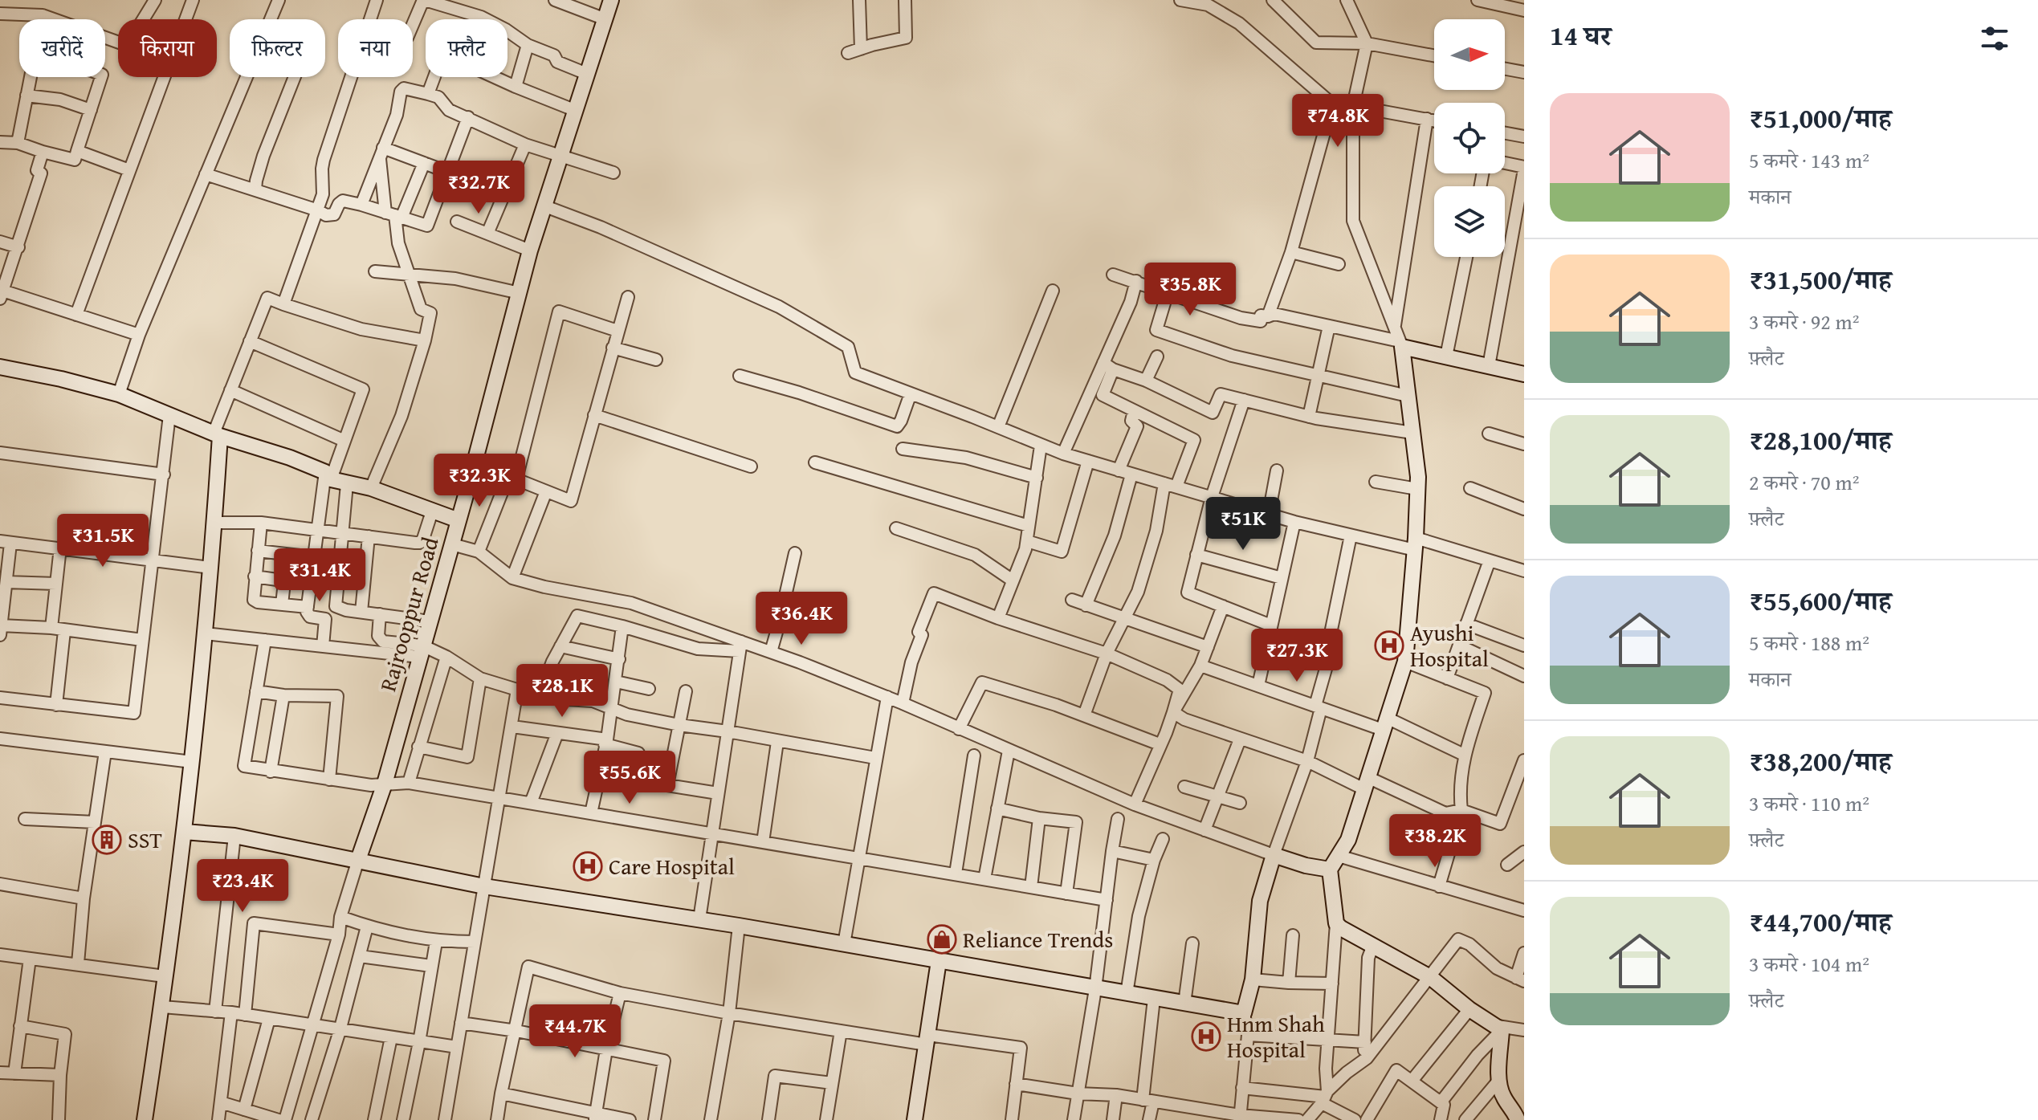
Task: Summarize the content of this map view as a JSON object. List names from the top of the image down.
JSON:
{
  "streets": {
    "street": ["Rajrooppur Road"]
  },
  "places": {
    "hospital": ["Ayushi Hospital", "Care Hospital", "Hnm Shah Hospital"],
    "building": ["SST"],
    "shop": ["Reliance Trends"]
  },
  "north": "right",
  "page": {
    "heading": "14 घर",
    "chip": [
      "खरीदें",
      "किराया",
      "फ़िल्टर",
      "नया",
      "फ़्लैट"
    ],
    "list": [
      {
        "name": "₹51,000/माह",
        "note": "5 कमरे · 143 m² · मकान"
      },
      {
        "name": "₹31,500/माह",
        "note": "3 कमरे · 92 m² · फ़्लैट"
      },
      {
        "name": "₹28,100/माह",
        "note": "2 कमरे · 70 m² · फ़्लैट"
      },
      {
        "name": "₹55,600/माह",
        "note": "5 कमरे · 188 m² · मकान"
      },
      {
        "name": "₹38,200/माह",
        "note": "3 कमरे · 110 m² · फ़्लैट"
      },
      {
        "name": "₹44,700/माह",
        "note": "3 कमरे · 104 m² · फ़्लैट"
      }
    ],
    "price": [
      "₹74.8K",
      "₹32.7K",
      "₹35.8K",
      "₹32.3K",
      "₹51K",
      "₹31.5K",
      "₹31.4K",
      "₹36.4K",
      "₹27.3K",
      "₹28.1K",
      "₹55.6K",
      "₹38.2K",
      "₹23.4K",
      "₹44.7K"
    ]
  }
}
